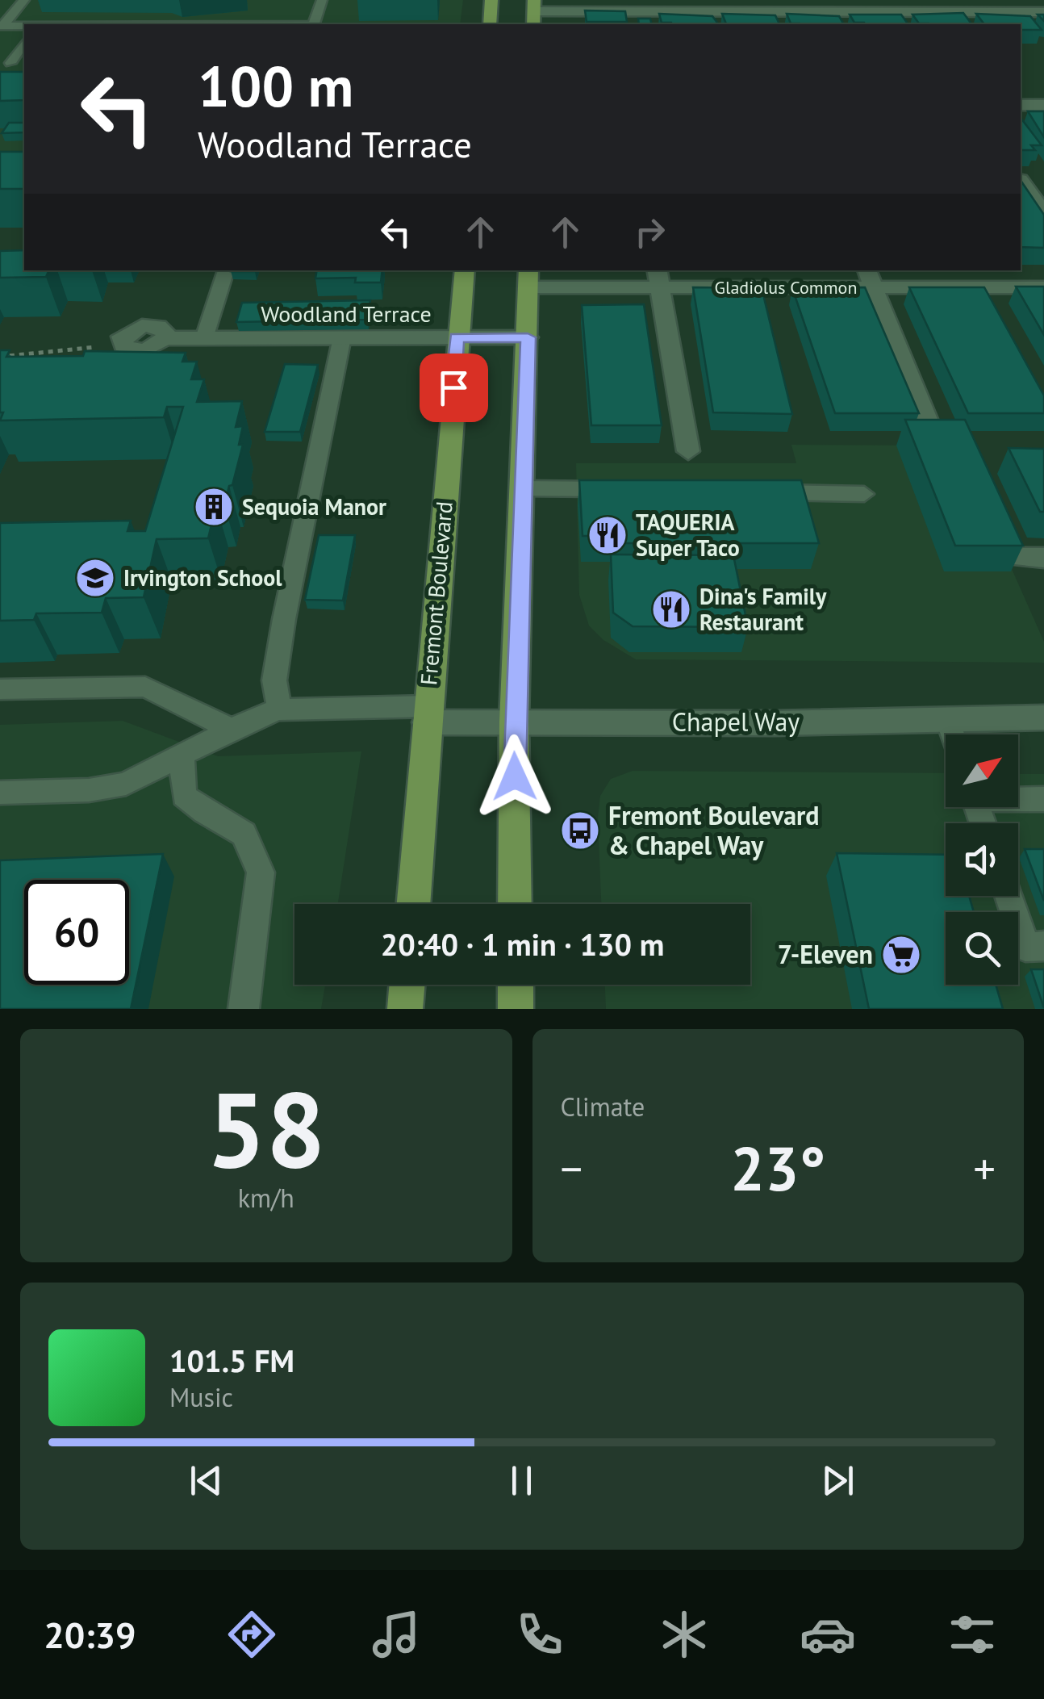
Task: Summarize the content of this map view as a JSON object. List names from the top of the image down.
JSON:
{
  "streets": {
    "main road": ["Fremont Boulevard"],
    "street": ["Gladiolus Common", "Woodland Terrace", "Chapel Way"]
  },
  "crossings": [
    ["Woodland Terrace", "Fremont Boulevard"],
    ["Fremont Boulevard", "Chapel Way"]
  ],
  "places": {
    "building": ["Sequoia Manor"],
    "restaurant": ["TAQUERIA Super Taco", "Dina's Family Restaurant"],
    "school or university": ["Irvington School"],
    "bus stop": ["Fremont Boulevard & Chapel Way"],
    "supermarket": ["7-Eleven"]
  },
  "north": "top right",
  "page": {
    "turn": ["100 m", "Woodland Terrace"],
    "limit": "60",
    "trip": "20:40 · 1 min · 130 m",
    "tile": [
      ["58", "km/h"],
      "Climate"
    ],
    "heat": ["−", "23°", "+"],
    "song": ["101.5 FM", "Music"],
    "tabs": "20:39"
  }
}
